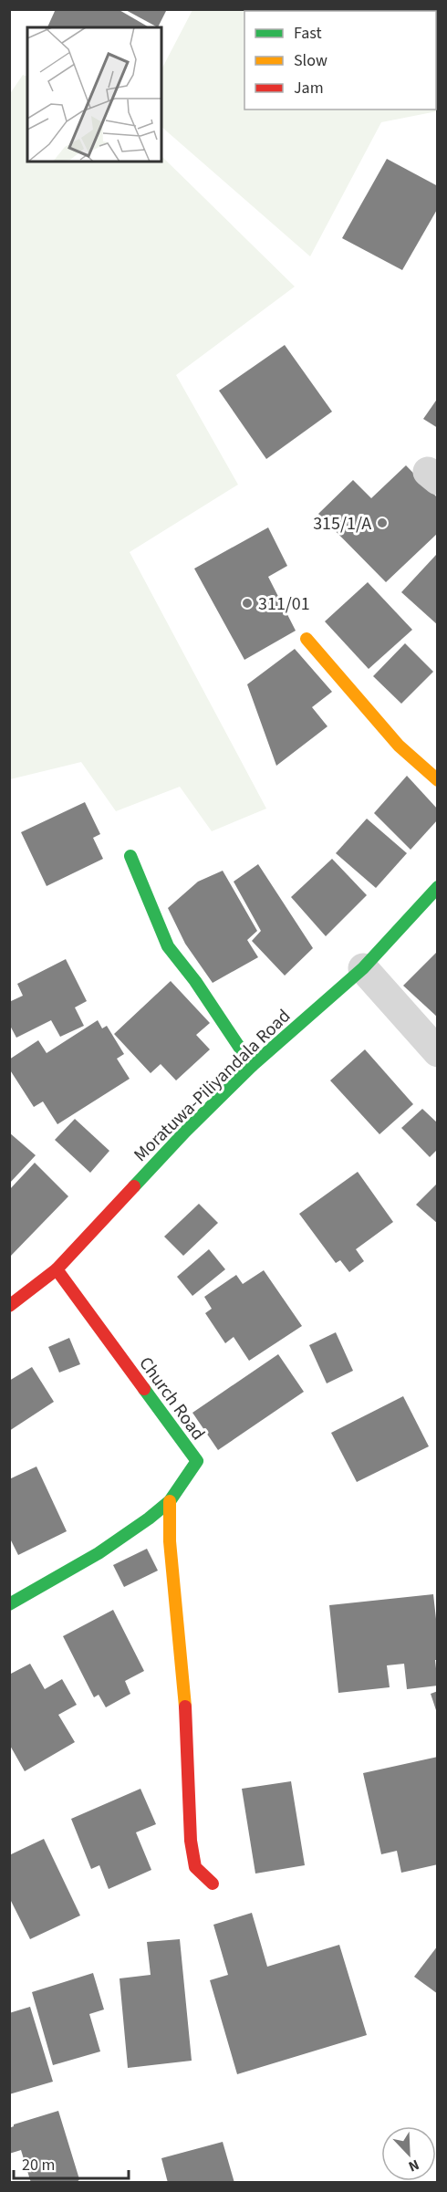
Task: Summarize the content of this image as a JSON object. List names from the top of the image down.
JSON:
{
  "streets": {
    "street": ["Moratuwa-Piliyandala Road", "Church Road"]
  },
  "crossings": [
    ["Moratuwa-Piliyandala Road", "Church Road"]
  ],
  "places": ["315/1/A", "311/01"],
  "legend": ["Fast", "Slow", "Jam"],
  "scale_bar": "20 m",
  "north": "bottom right"
}
